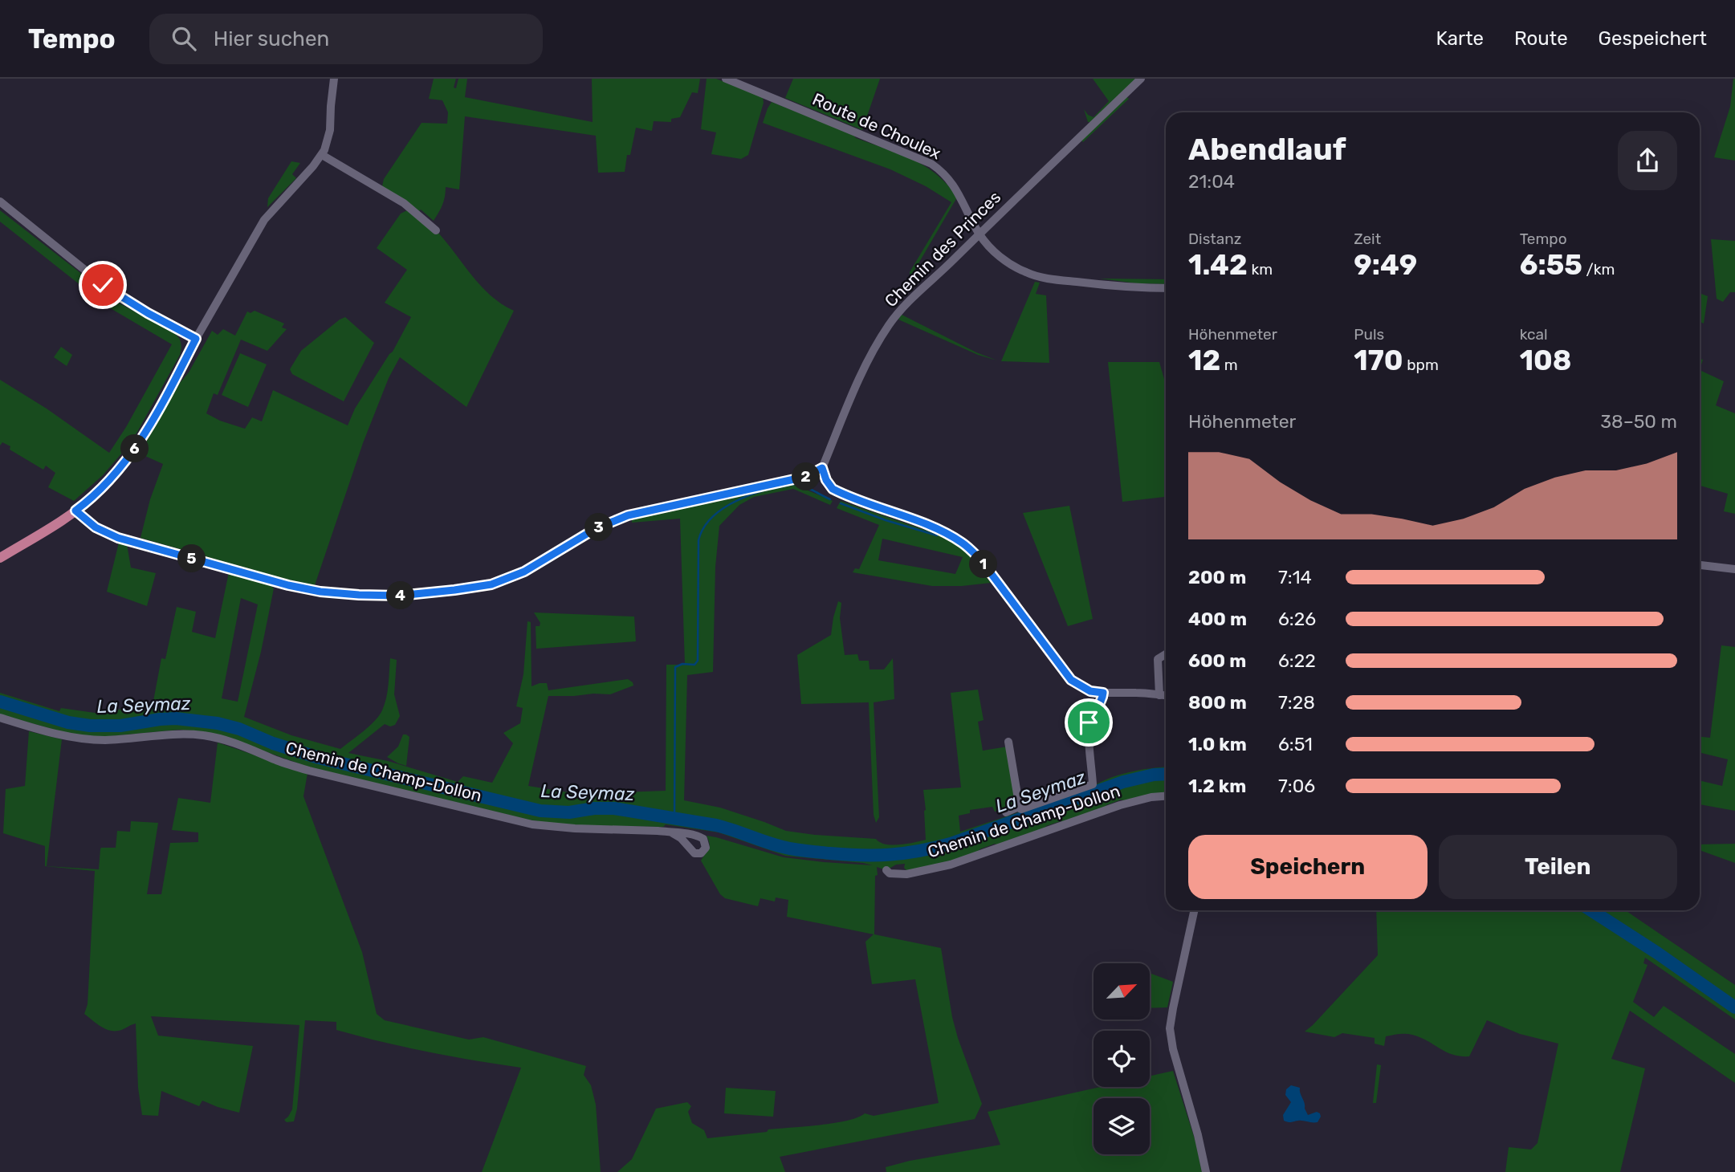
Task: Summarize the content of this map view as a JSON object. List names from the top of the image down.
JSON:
{
  "streets": {
    "street": ["Route de Choulex", "Chemin des Princes", "Chemin de Champ-Dollon"]
  },
  "crossings": [
    ["Route de Choulex", "Chemin des Princes"]
  ],
  "water": ["La Seymaz"],
  "north": "top right",
  "page": {
    "header": "Tempo",
    "search": "Hier suchen",
    "nav": ["Karte", "Route", "Gespeichert"],
    "heading": ["Abendlauf", "21:04"],
    "stats": [
      ["Distanz", "1.42 km"],
      ["Zeit", "9:49"],
      ["Tempo", "6:55 /km"],
      ["Höhenmeter", "12 m"],
      ["Puls", "170 bpm"],
      ["kcal", "108"]
    ],
    "chart": ["Höhenmeter", "38–50 m"],
    "pins": [
      "6",
      "2",
      "3",
      "5",
      "1",
      "4"
    ],
    "list": [
      {
        "name": "200 m",
        "note": "7:14"
      },
      {
        "name": "400 m",
        "note": "6:26"
      },
      {
        "name": "600 m",
        "note": "6:22"
      },
      {
        "name": "800 m",
        "note": "7:28"
      },
      {
        "name": "1.0 km",
        "note": "6:51"
      },
      {
        "name": "1.2 km",
        "note": "7:06"
      }
    ],
    "buttons": ["Speichern", "Teilen"]
  }
}
